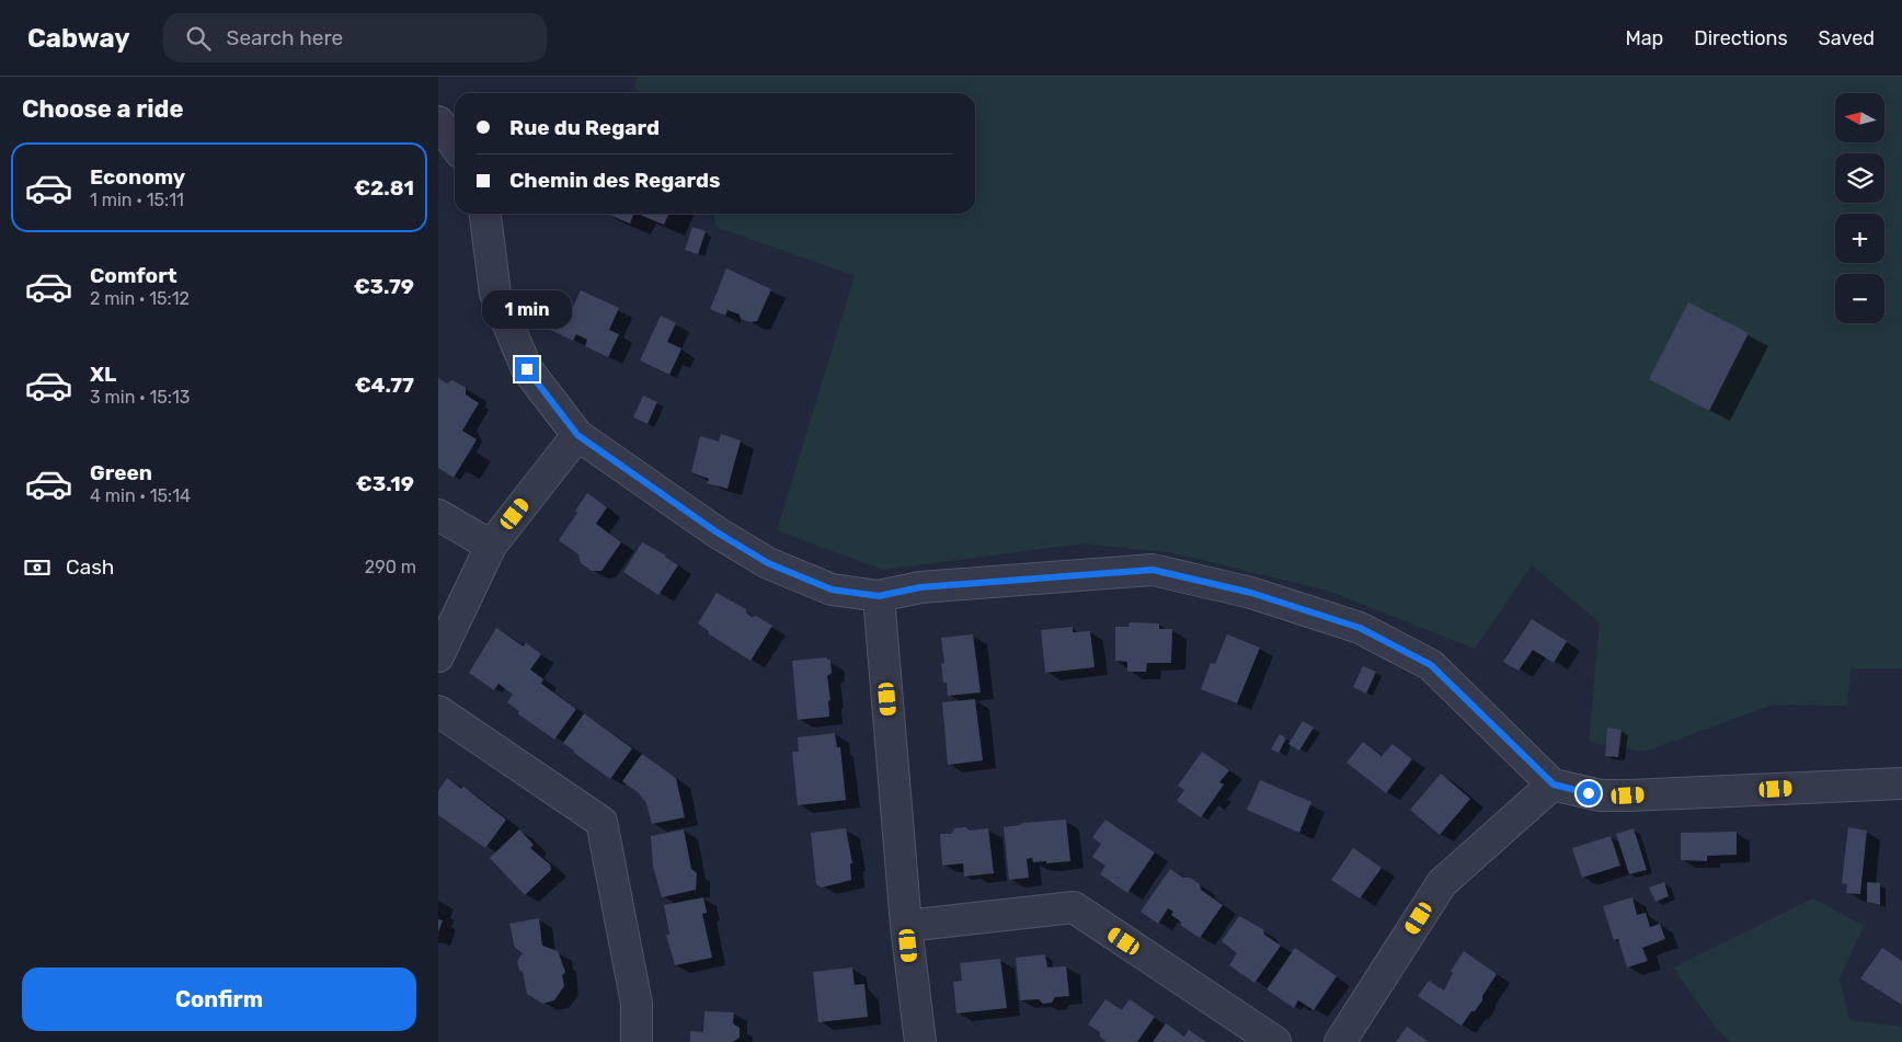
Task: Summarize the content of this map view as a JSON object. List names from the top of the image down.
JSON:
{
  "north": "left",
  "page": {
    "header": "Cabway",
    "search": "Search here",
    "nav": ["Map", "Directions", "Saved"],
    "heading": "Choose a ride",
    "map_buttons": ["+", "−"],
    "banner": ["Rue du Regard", "Chemin des Regards"],
    "list": [
      {
        "name": "Economy",
        "note": "1 min · 15:11",
        "value": "€2.81"
      },
      {
        "name": "Comfort",
        "note": "2 min · 15:12",
        "value": "€3.79"
      },
      {
        "name": "XL",
        "note": "3 min · 15:13",
        "value": "€4.77"
      },
      {
        "name": "Green",
        "note": "4 min · 15:14",
        "value": "€3.19"
      }
    ],
    "bubble": "1 min",
    "pay": ["Cash", "290 m"],
    "buttons": "Confirm"
  }
}
